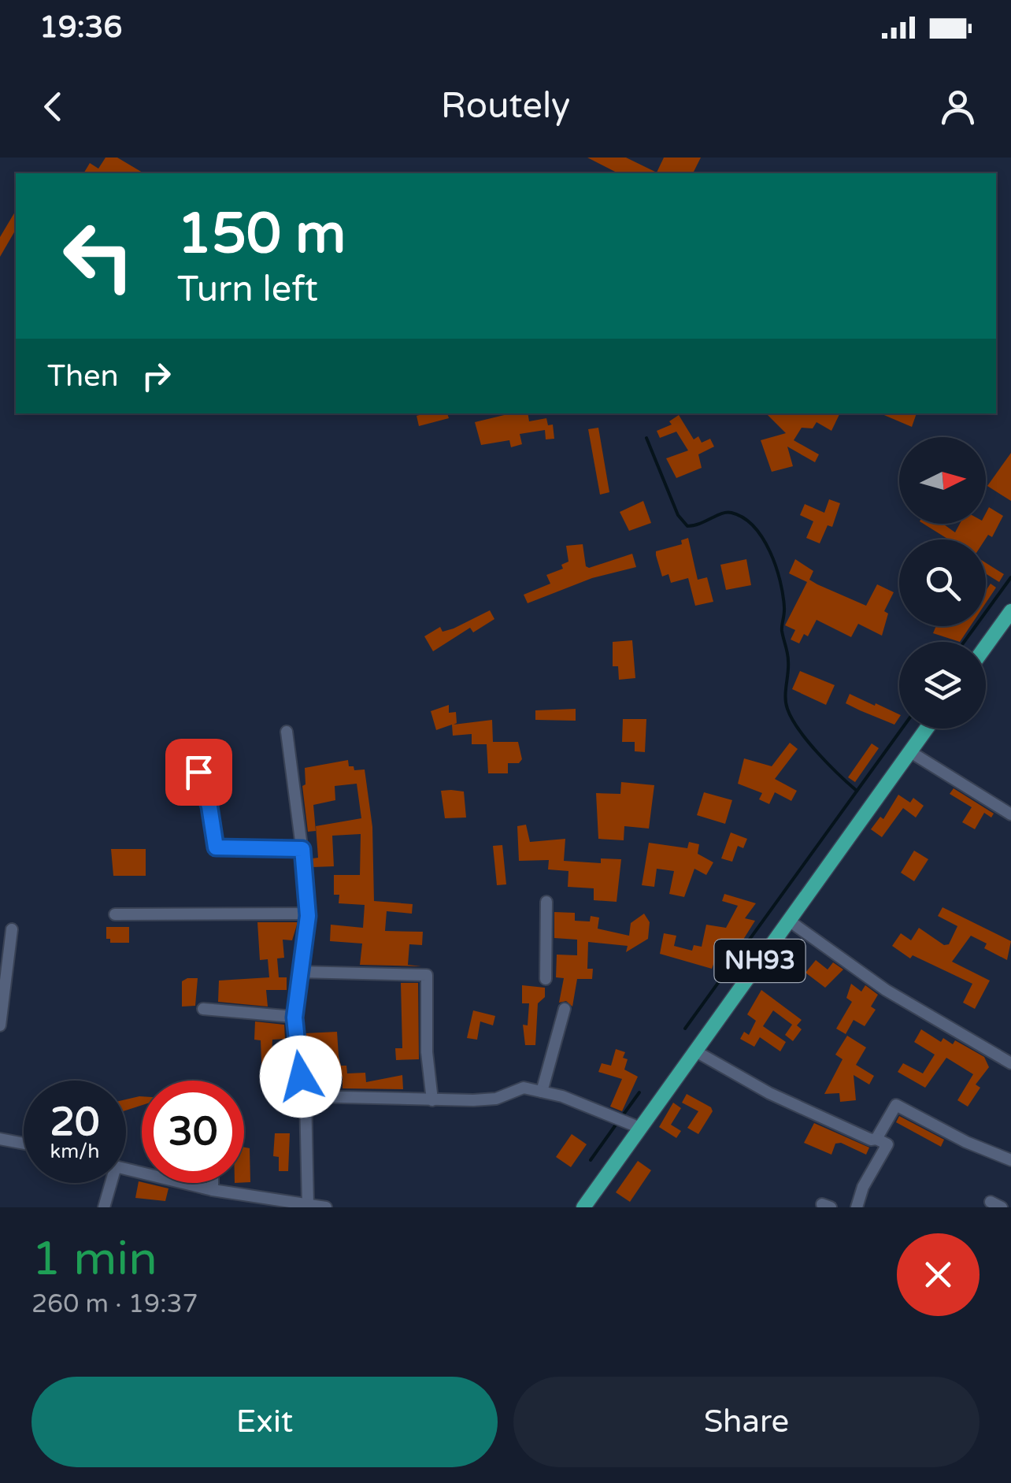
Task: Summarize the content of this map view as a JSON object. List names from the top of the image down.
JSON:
{
  "streets": {
    "main road": ["NH93"]
  },
  "north": "right",
  "page": {
    "status": "19:36",
    "header": "Routely",
    "turn": ["150 m", "Turn left"],
    "then": "Then",
    "speed": "20 km/h",
    "limit": "30",
    "heading": ["1 min", "260 m · 19:37"],
    "buttons": ["Exit", "Share"]
  }
}
